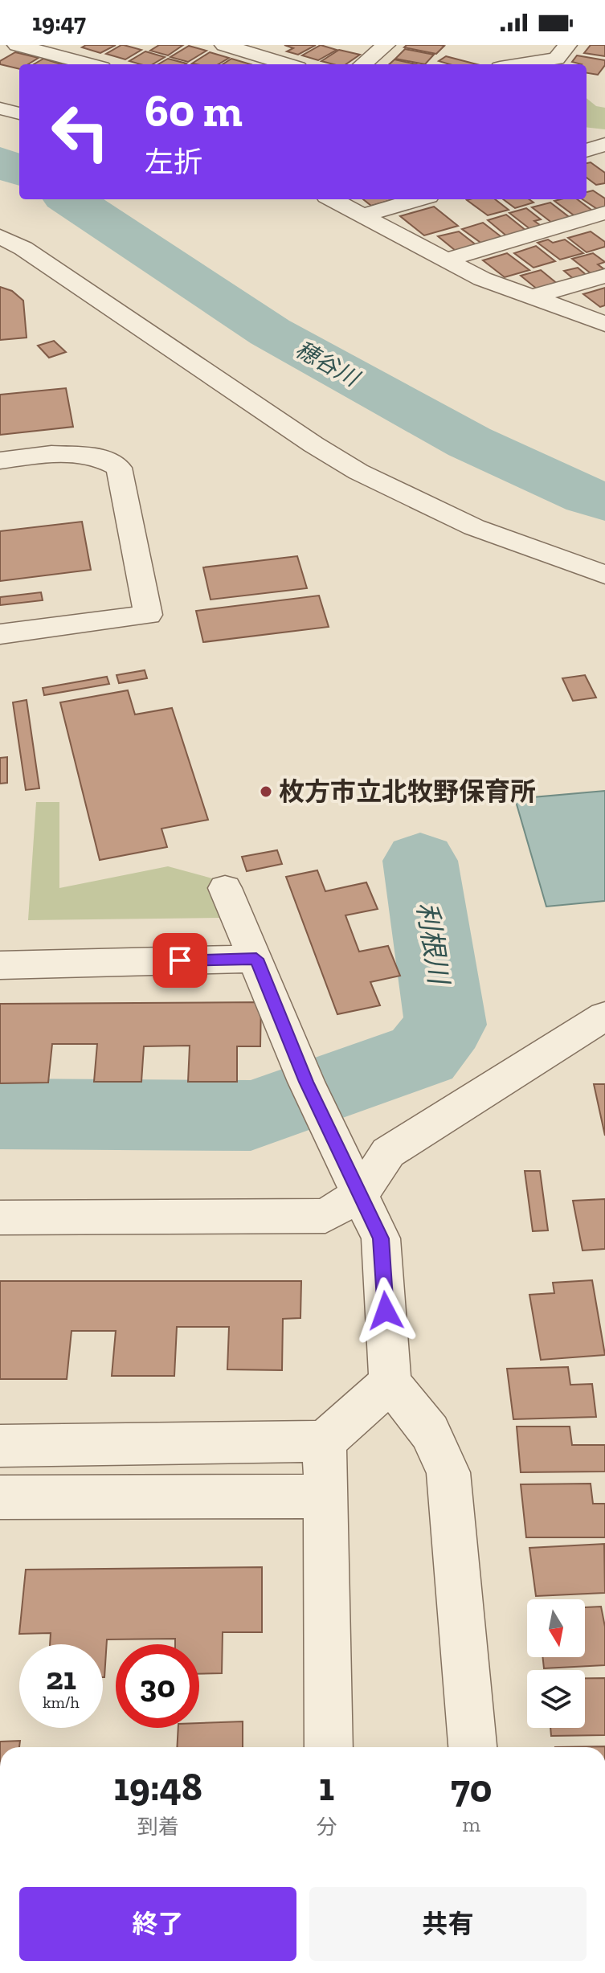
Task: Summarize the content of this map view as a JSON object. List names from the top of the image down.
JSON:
{
  "water": ["穂谷川", "利根川"],
  "places": ["枚方市立北牧野保育所"],
  "north": "bottom",
  "page": {
    "status": "19:47",
    "turn": ["60 m", "左折"],
    "speed": "21 km/h",
    "limit": "30",
    "eta": [
      "19:48",
      "到着",
      "1",
      "分",
      "70",
      "m"
    ],
    "buttons": ["終了", "共有"]
  }
}
